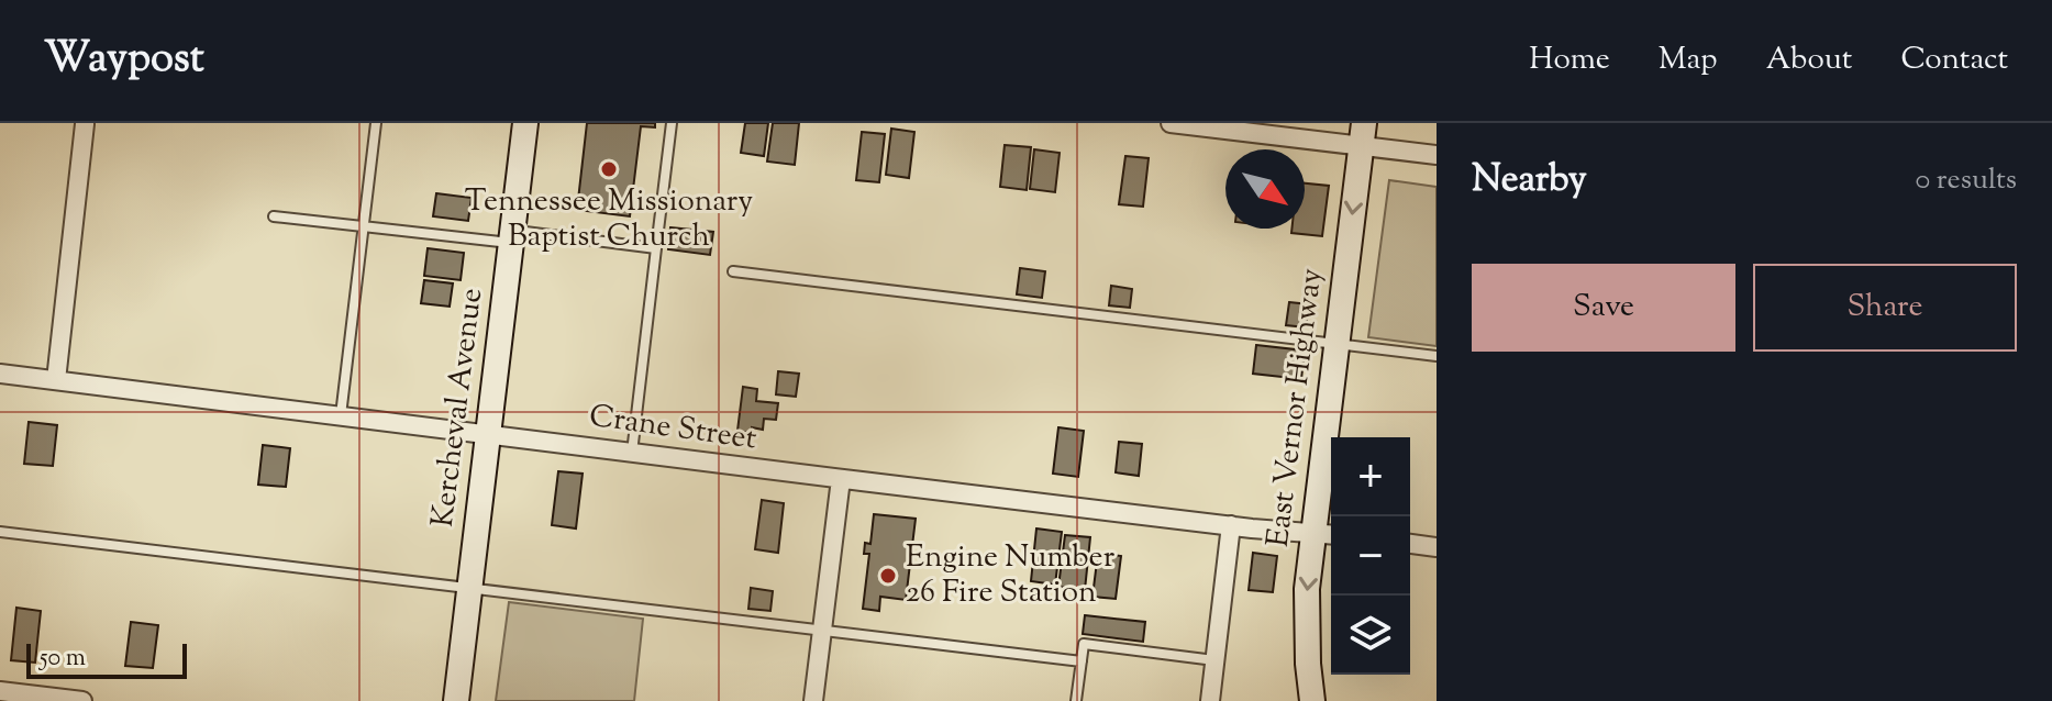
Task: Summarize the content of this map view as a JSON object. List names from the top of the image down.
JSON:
{
  "streets": {
    "street": ["Kercheval Avenue", "East Vernor Highway", "Crane Street"]
  },
  "crossings": [
    ["Kercheval Avenue", "Crane Street"],
    ["East Vernor Highway", "Crane Street"]
  ],
  "places": ["Tennessee Missionary Baptist Church", "Engine Number 26 Fire Station"],
  "scale_bar": "50 m",
  "north": "bottom right",
  "page": {
    "header": "Waypost",
    "nav": [
      "Home",
      "Map",
      "About",
      "Contact"
    ],
    "heading": ["Nearby", "0 results"],
    "buttons": ["Save", "Share"],
    "map_buttons": ["+", "−"],
    "scale": "50 m"
  }
}
